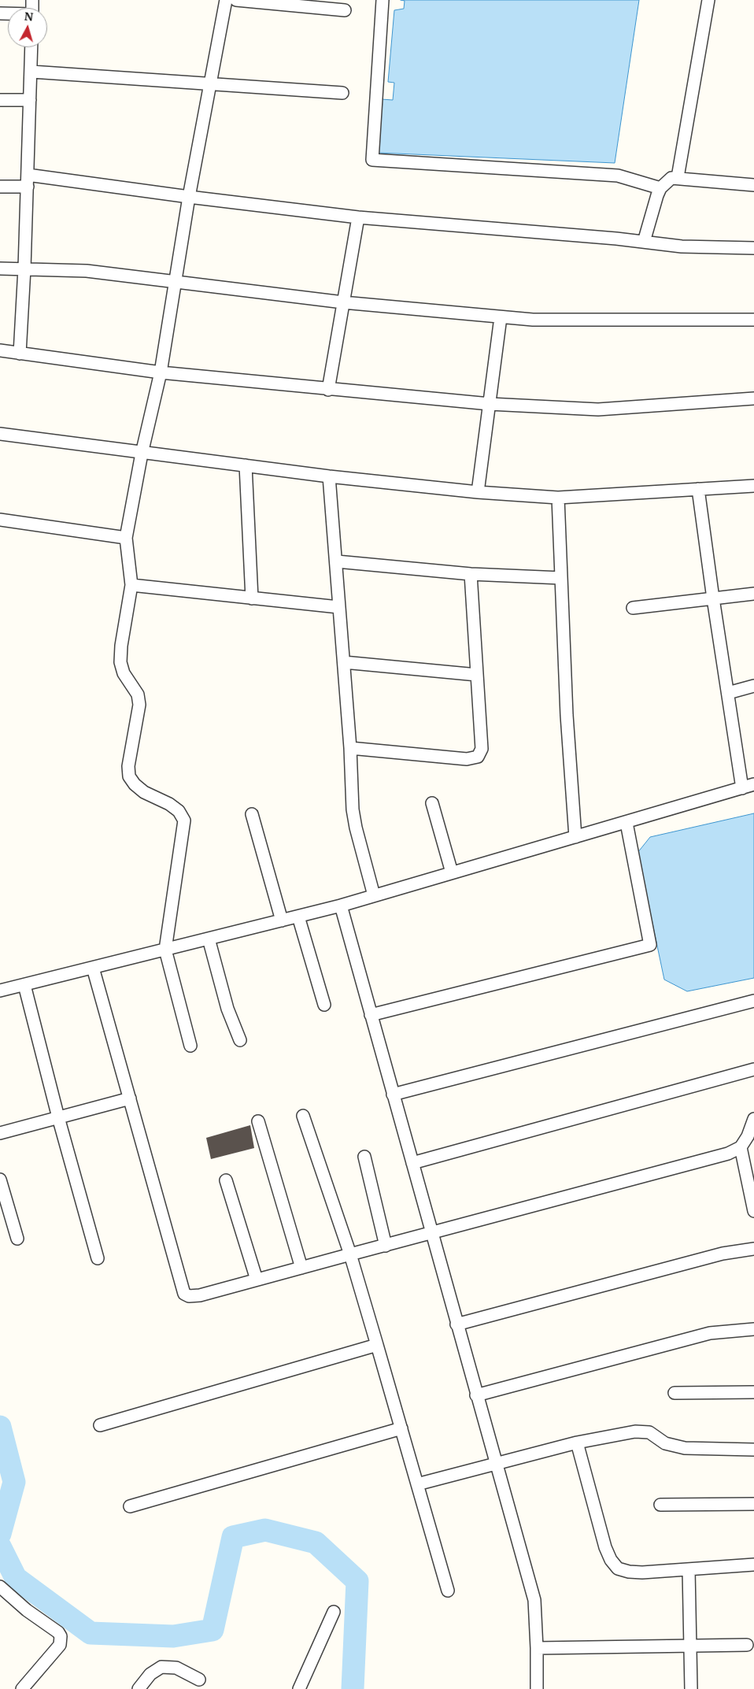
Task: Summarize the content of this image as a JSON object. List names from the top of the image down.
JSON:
{
  "north": "top"
}
